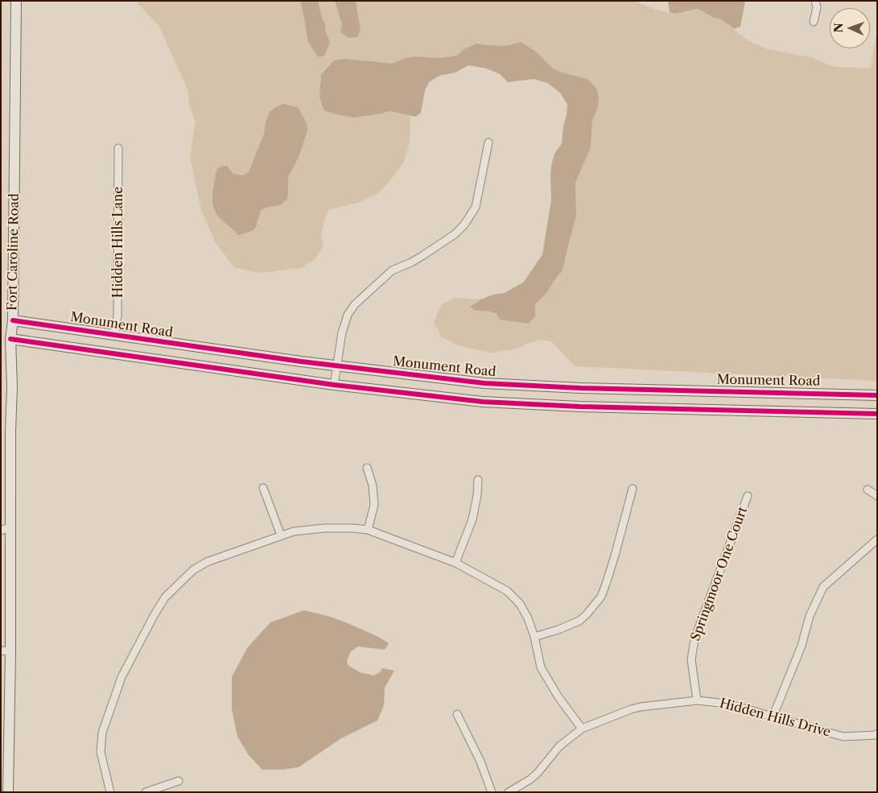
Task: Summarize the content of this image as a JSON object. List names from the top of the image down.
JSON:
{
  "streets": {
    "street": [
      "Hidden Hills Lane",
      "Fort Caroline Road",
      "Monument Road",
      "Springmoor One Court",
      "Hidden Hills Drive"
    ]
  },
  "crossings": [
    ["Hidden Hills Lane", "Monument Road"],
    ["Fort Caroline Road", "Monument Road"],
    ["Springmoor One Court", "Hidden Hills Drive"]
  ],
  "north": "left"
}
